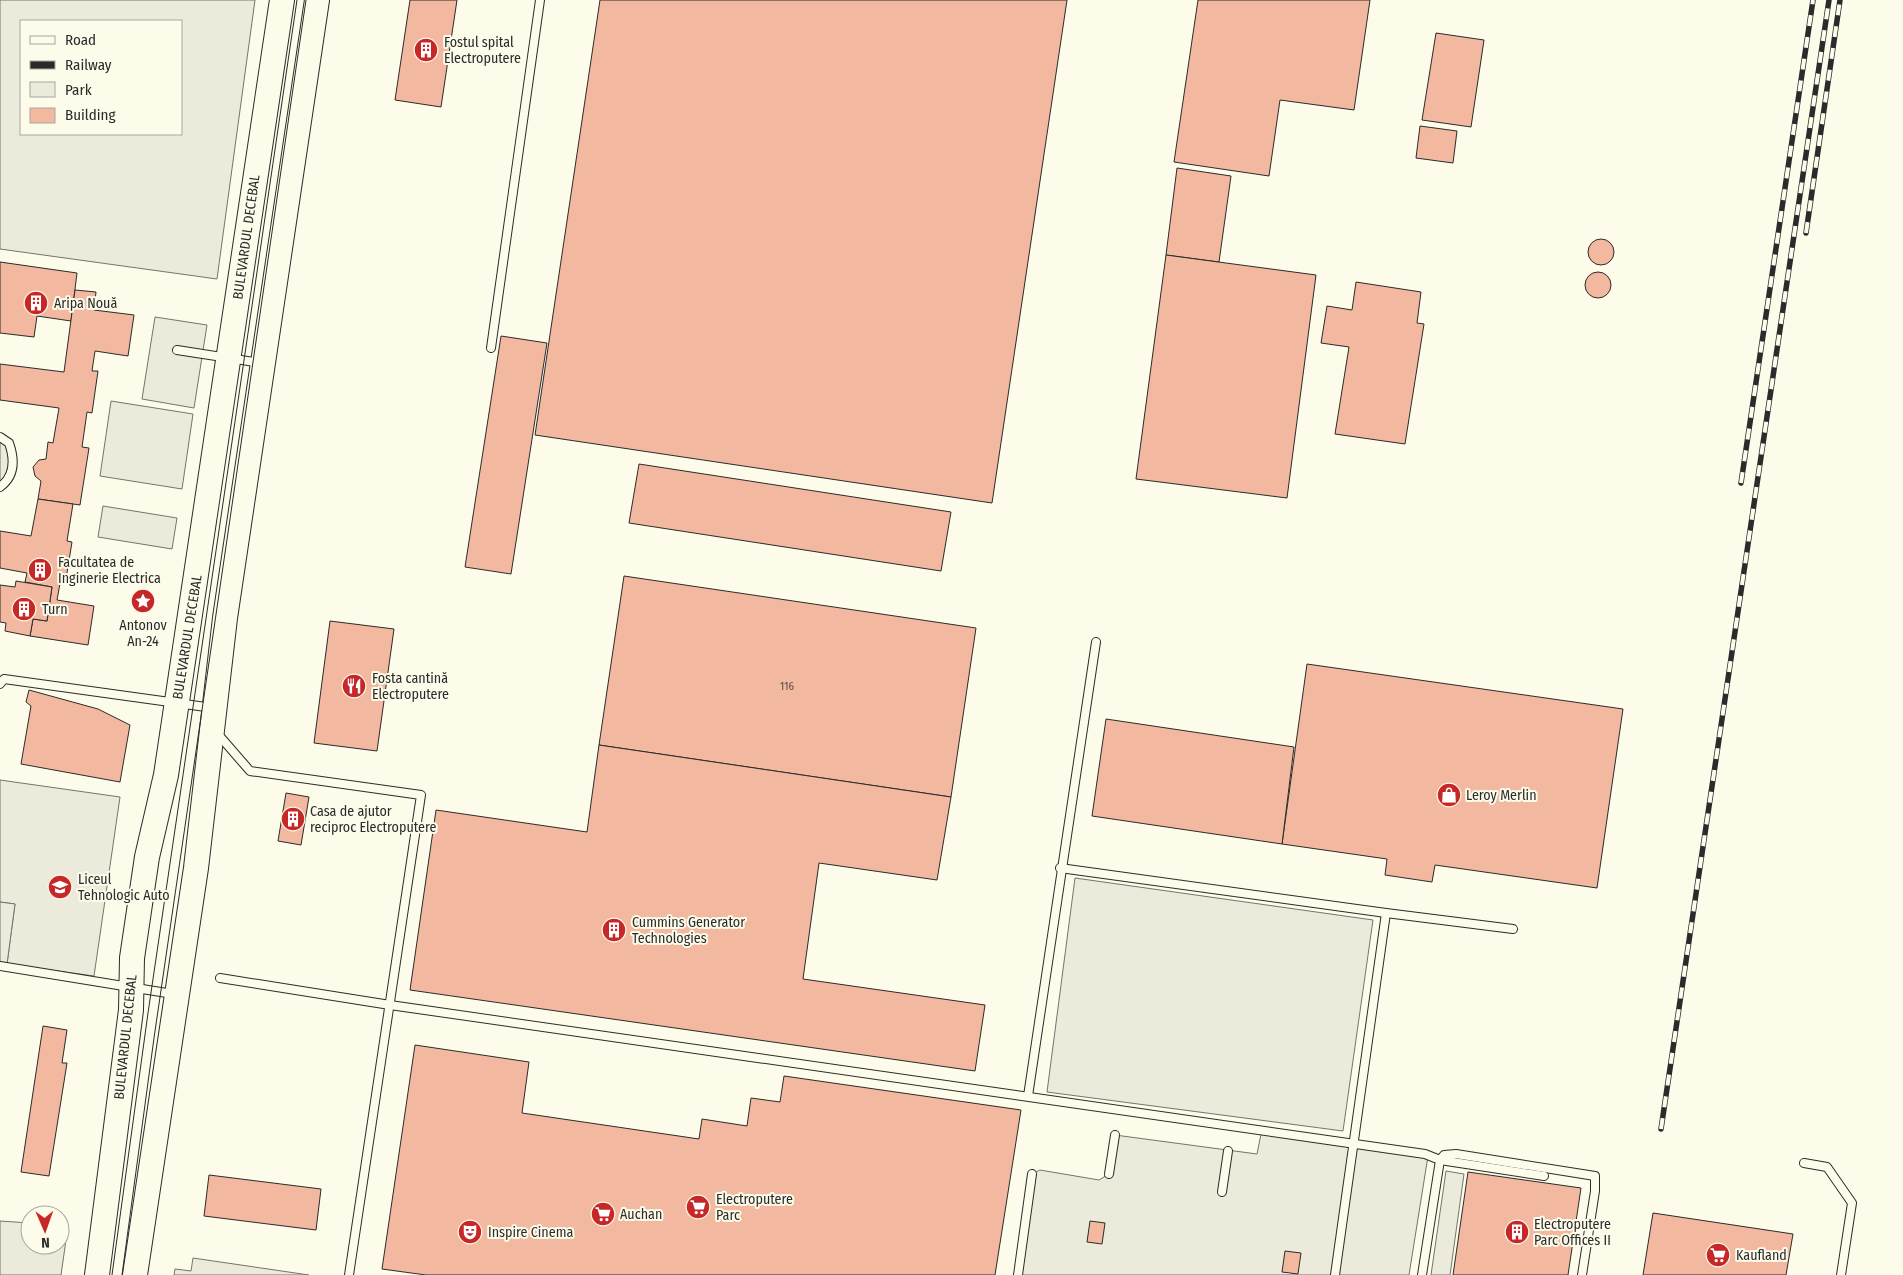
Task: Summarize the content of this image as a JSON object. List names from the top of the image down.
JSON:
{
  "streets": {
    "main road": ["BULEVARDUL DECEBAL"]
  },
  "places": {
    "building": [
      "Fostul spital Electroputere",
      "Aripa Nouă",
      "Facultatea de Inginerie Electrica",
      "Turn",
      "Casa de ajutor reciproc Electroputere",
      "Cummins Generator Technologies",
      "Electroputere Parc Offices II"
    ],
    "place": ["Antonov An-24"],
    "restaurant": ["Fosta cantină Electroputere"],
    "shop": ["Leroy Merlin"],
    "school or university": ["Liceul Tehnologic Auto"],
    "supermarket": ["Electroputere Parc", "Auchan", "Kaufland"],
    "theatre": ["Inspire Cinema"]
  },
  "house_numbers": ["116"],
  "legend": [
    "Road",
    "Railway",
    "Park",
    "Building"
  ],
  "north": "bottom"
}
